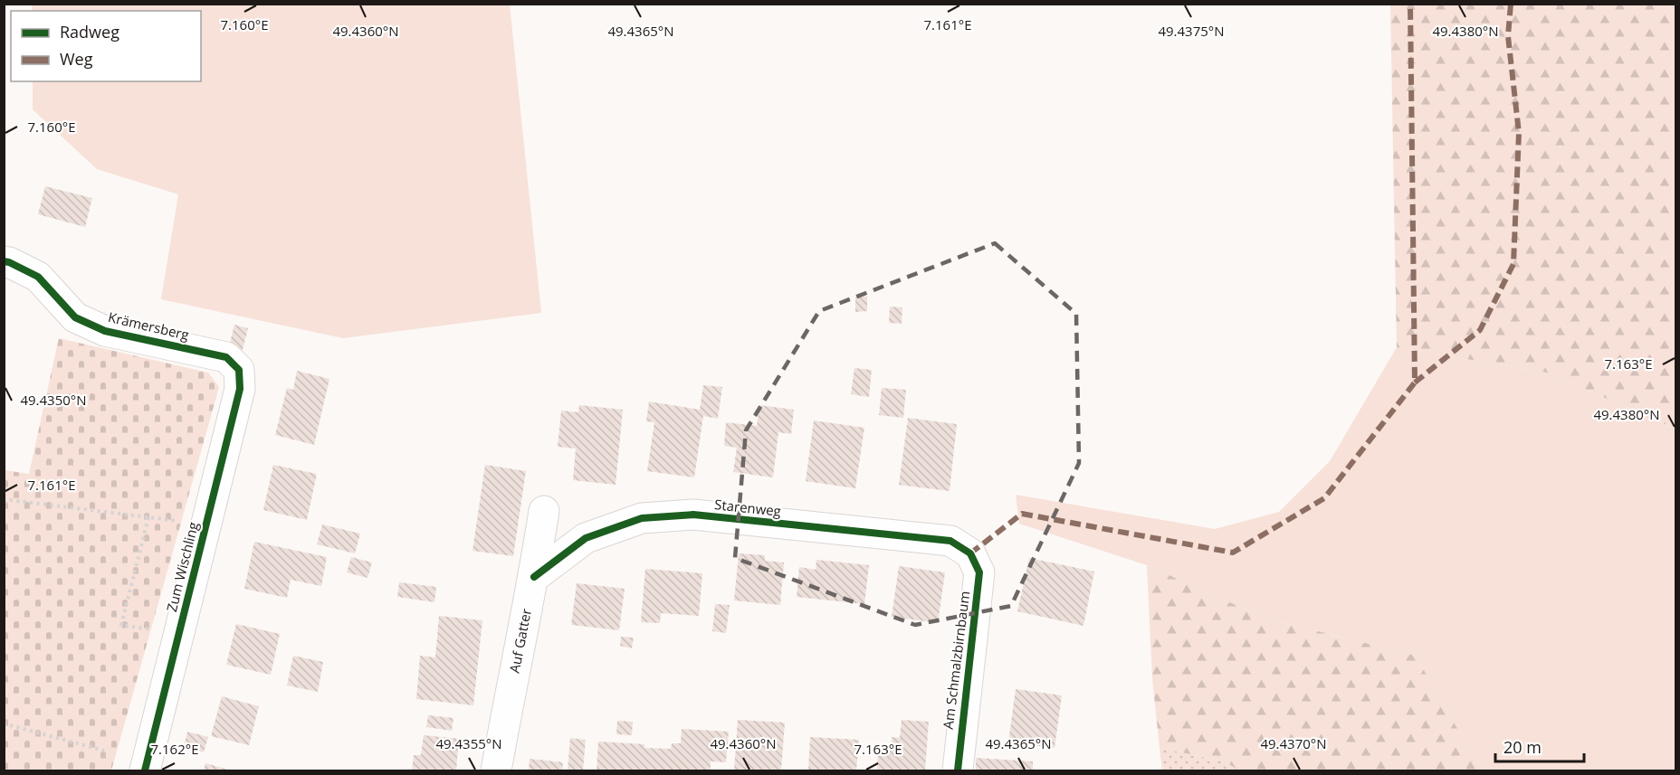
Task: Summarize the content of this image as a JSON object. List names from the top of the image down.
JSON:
{
  "streets": {
    "street": [
      "Krämersberg",
      "Starenweg",
      "Zum Wischling",
      "Auf Gatter",
      "Am Schmalzbirnbaum"
    ]
  },
  "crossings": [
    ["Krämersberg", "Zum Wischling"],
    ["Starenweg", "Auf Gatter"],
    ["Starenweg", "Am Schmalzbirnbaum"]
  ],
  "legend": ["Radweg", "Weg"],
  "scale_bar": "20 m",
  "coordinates": [
    "7.160°E",
    "7.161°E",
    "49.4360°N",
    "49.4365°N",
    "49.4375°N",
    "49.4380°N",
    "7.163°E",
    "49.4350°N",
    "49.4355°N",
    "49.4370°N",
    "7.162°E"
  ]
}
